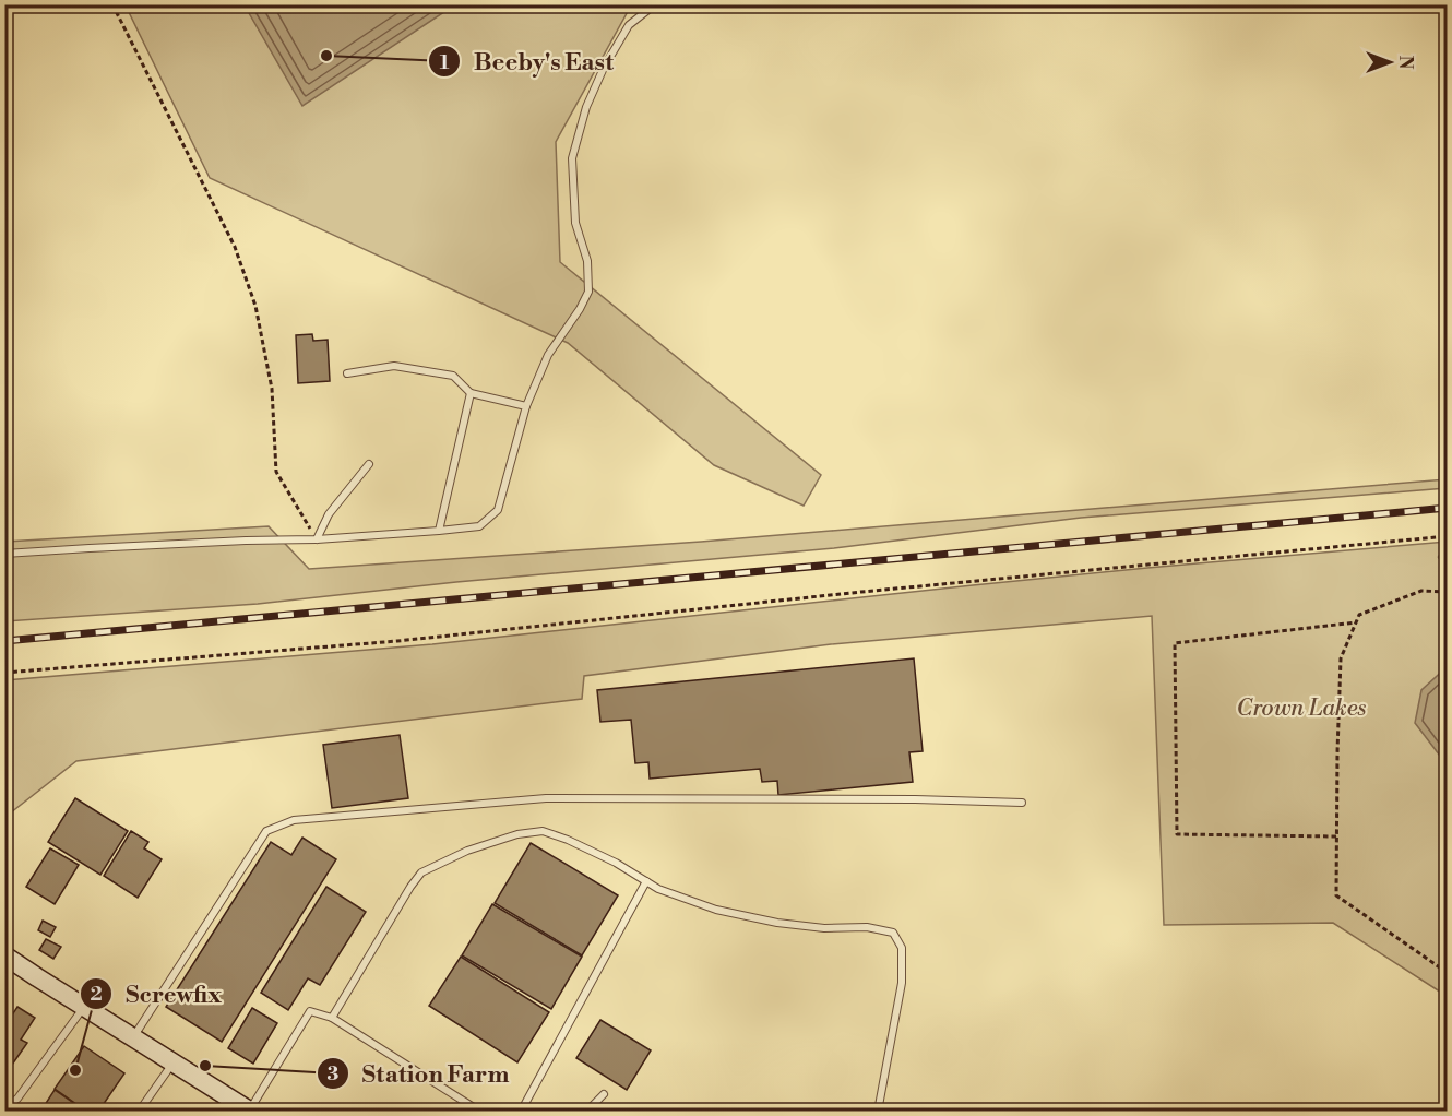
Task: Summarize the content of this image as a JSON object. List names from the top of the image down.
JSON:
{
  "parks": ["Crown Lakes"],
  "places": ["Beeby's East", "Station Farm", "Screwfix"],
  "north": "right"
}
